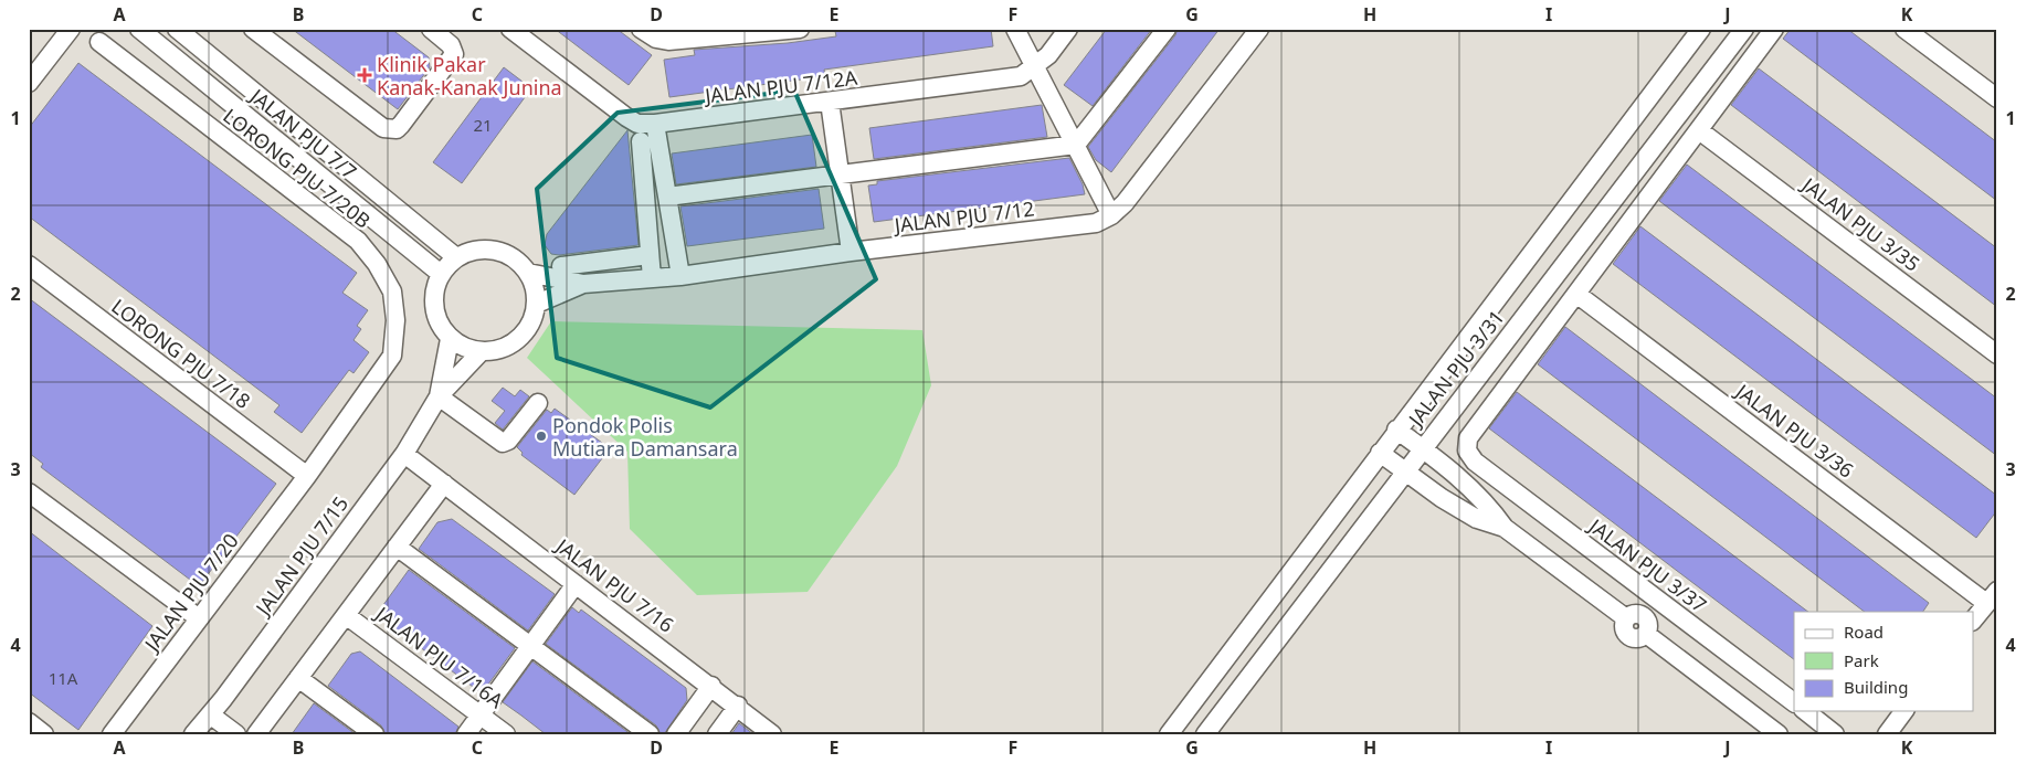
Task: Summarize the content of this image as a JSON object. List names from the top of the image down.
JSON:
{
  "streets": {
    "street": [
      "JALAN PJU 7/12A",
      "JALAN PJU 7/7",
      "LORONG PJU 7/20B",
      "JALAN PJU 7/12",
      "JALAN PJU 3/35",
      "LORONG PJU 7/18",
      "JALAN PJU 3/31",
      "JALAN PJU 3/36",
      "JALAN PJU 7/15",
      "JALAN PJU 3/37",
      "JALAN PJU 7/16",
      "JALAN PJU 7/20",
      "JALAN PJU 7/16A"
    ]
  },
  "crossings": [
    ["JALAN PJU 7/7", "JALAN PJU 7/12"],
    ["JALAN PJU 7/7", "JALAN PJU 7/15"],
    ["LORONG PJU 7/20B", "LORONG PJU 7/18"],
    ["LORONG PJU 7/20B", "JALAN PJU 7/20"],
    ["JALAN PJU 7/12", "JALAN PJU 7/15"],
    ["LORONG PJU 7/18", "JALAN PJU 7/20"],
    ["JALAN PJU 3/36", "JALAN PJU 3/37"],
    ["JALAN PJU 7/15", "JALAN PJU 7/16"]
  ],
  "places": {
    "health": ["Klinik Pakar Kanak-Kanak Junina"],
    "other": ["Pondok Polis Mutiara Damansara"]
  },
  "house_numbers": ["21", "11A"],
  "legend": ["Road", "Park", "Building"],
  "grid": {
    "columns": [
      "A",
      "B",
      "C",
      "D",
      "E",
      "F",
      "G",
      "H",
      "I",
      "J",
      "K"
    ],
    "rows": [
      "1",
      "2",
      "3",
      "4"
    ]
  }
}
